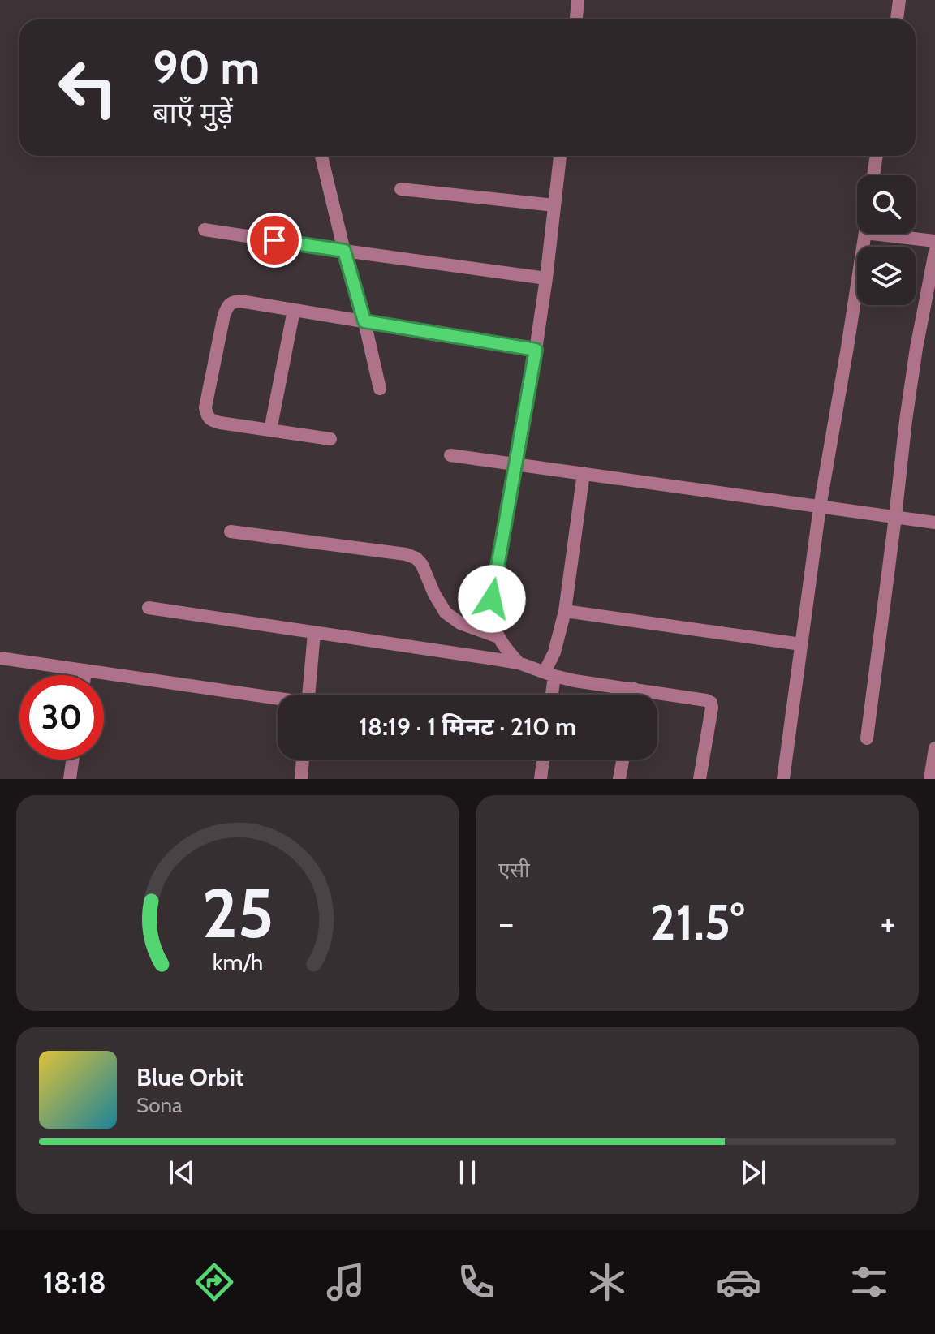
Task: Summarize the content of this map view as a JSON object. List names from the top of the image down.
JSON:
{
  "page": {
    "turn": ["90 m", "बाएँ मुड़ें"],
    "limit": "30",
    "trip": "18:19 · 1 मिनट · 210 m",
    "tile": "एसी",
    "heat": ["−", "21.5°", "+"],
    "song": ["Blue Orbit", "Sona"],
    "tabs": "18:18",
    "gauge": ["25", "km/h"]
  }
}
